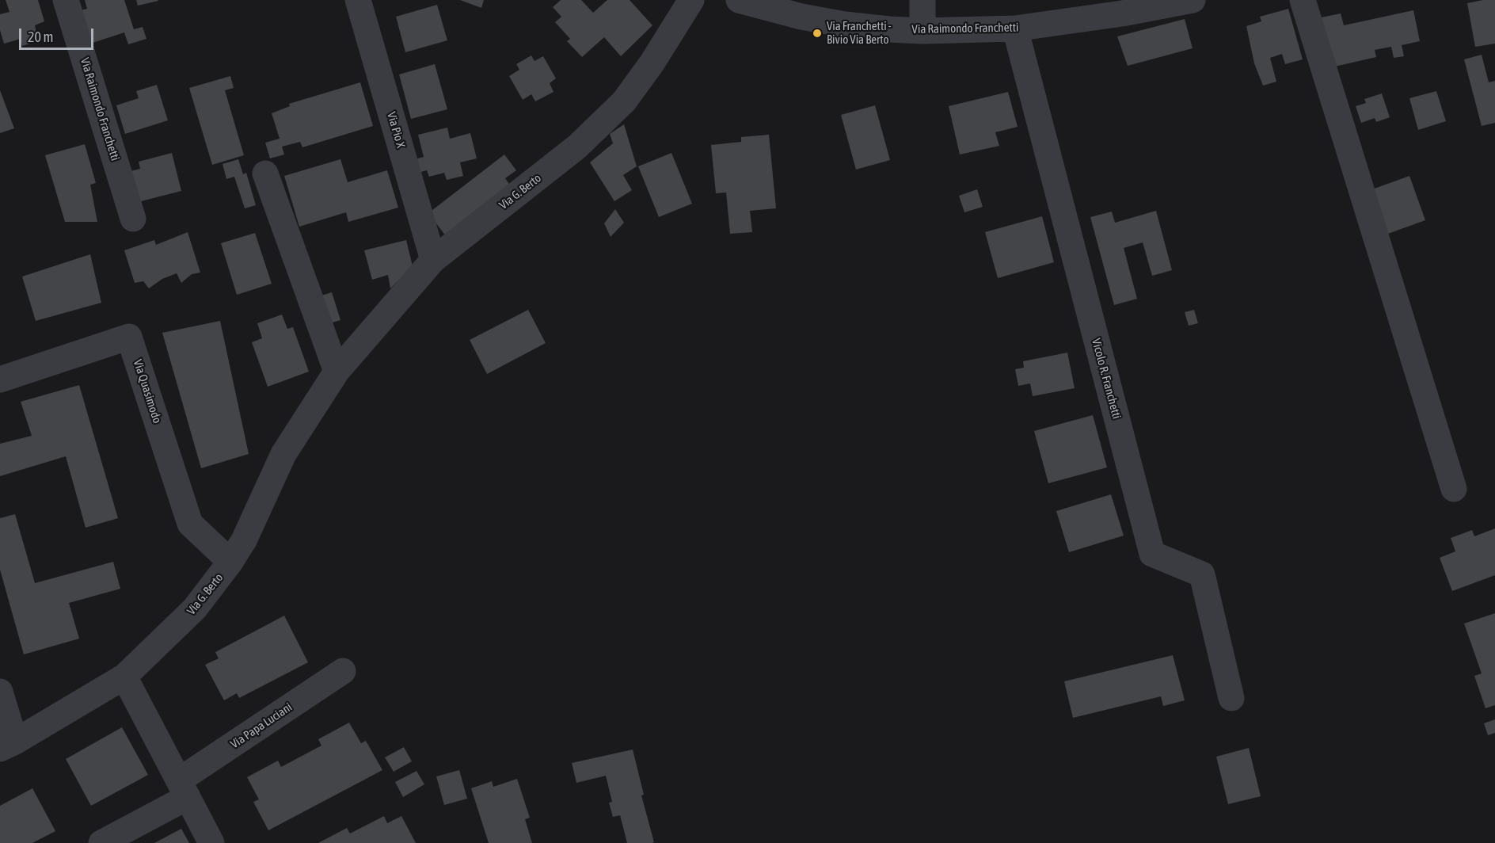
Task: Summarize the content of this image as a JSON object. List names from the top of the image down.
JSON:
{
  "streets": {
    "street": [
      "Via Raimondo Franchetti",
      "Via Pio X",
      "Via G. Berto",
      "Vicolo R. Franchetti",
      "Via Quasimodo",
      "Via Papa Luciani"
    ]
  },
  "crossings": [
    ["Via Raimondo Franchetti", "Vicolo R. Franchetti"],
    ["Via Pio X", "Via G. Berto"],
    ["Via G. Berto", "Via Quasimodo"]
  ],
  "places": ["Via Franchetti - Bivio Via Berto"],
  "scale_bar": "20 m"
}
